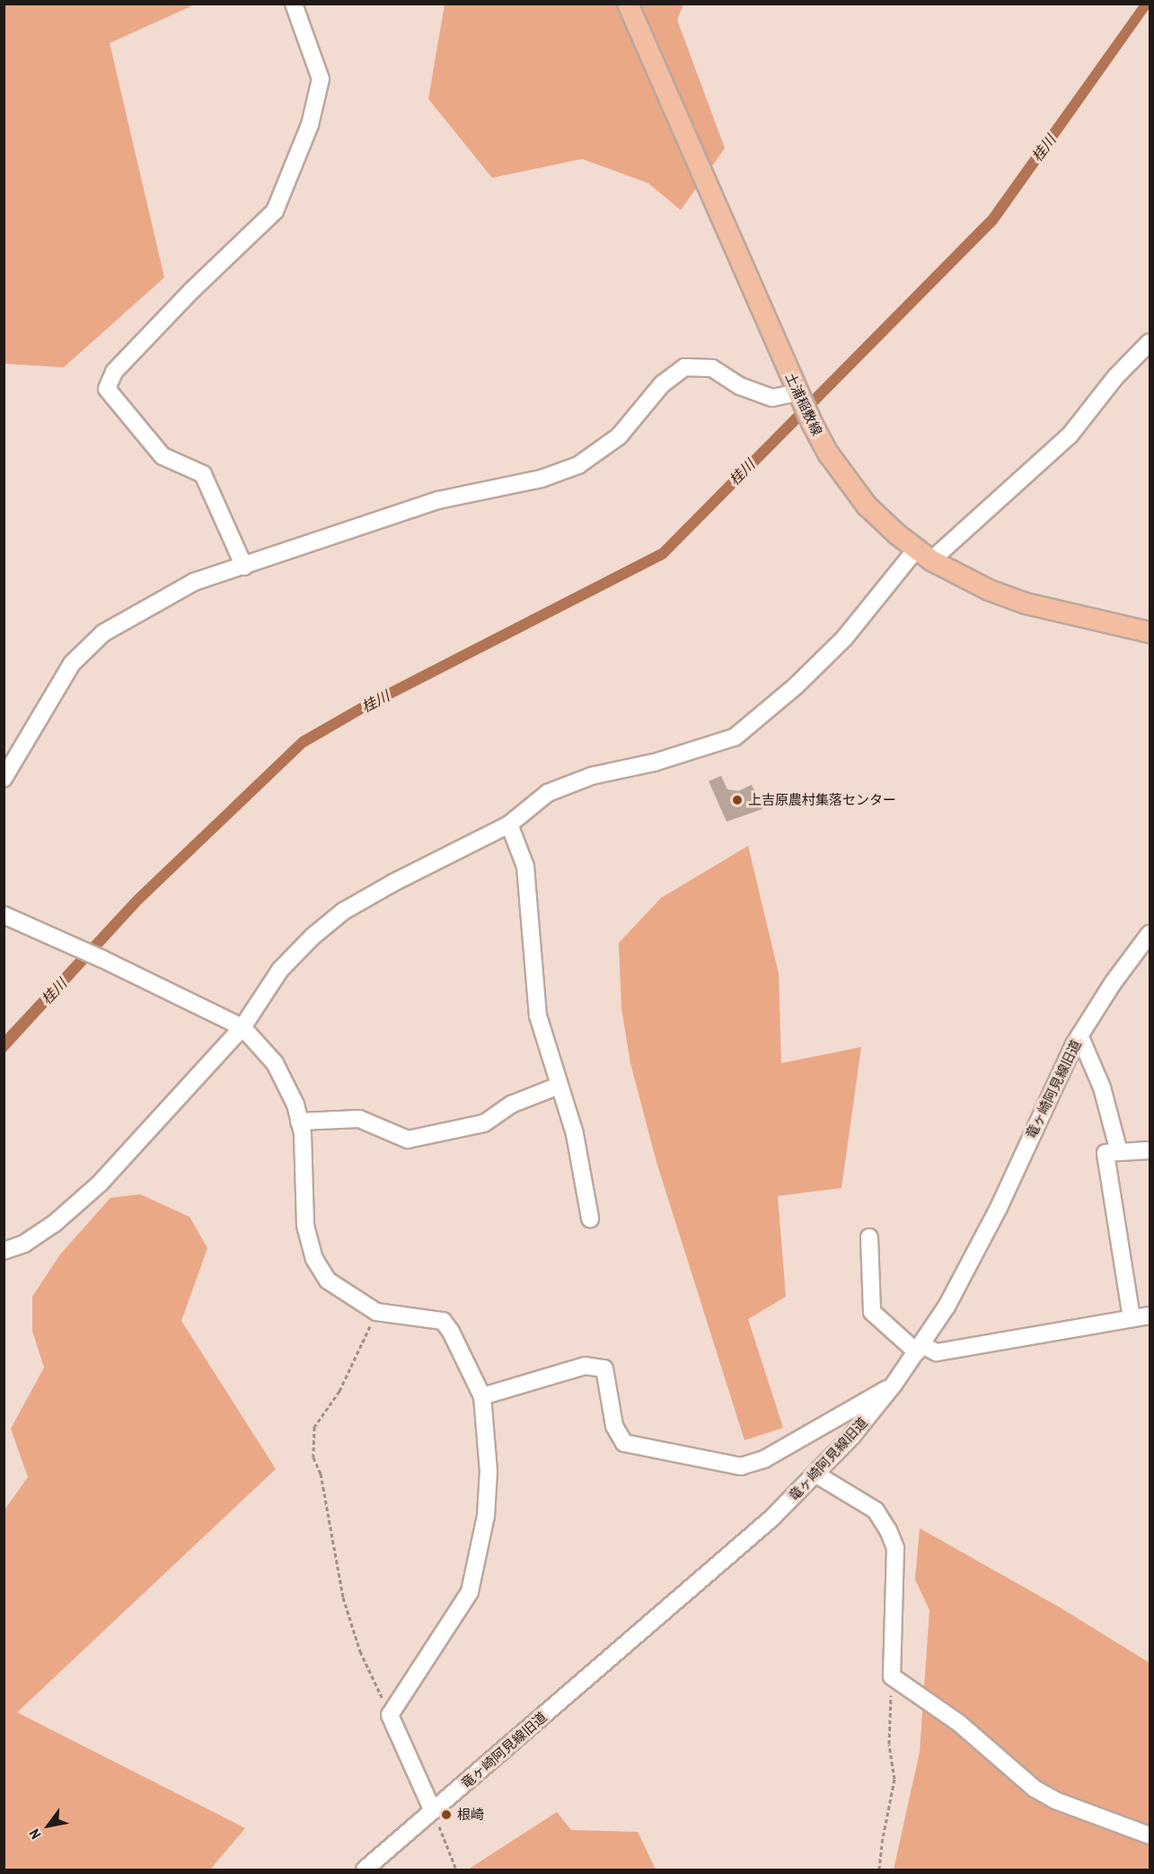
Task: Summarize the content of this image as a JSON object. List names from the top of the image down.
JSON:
{
  "streets": {
    "main road": ["土浦稲敷線"],
    "street": ["竜ヶ崎阿見線旧道"]
  },
  "water": ["桂川"],
  "places": ["上吉原農村集落センター", "根崎"],
  "north": "bottom left"
}
